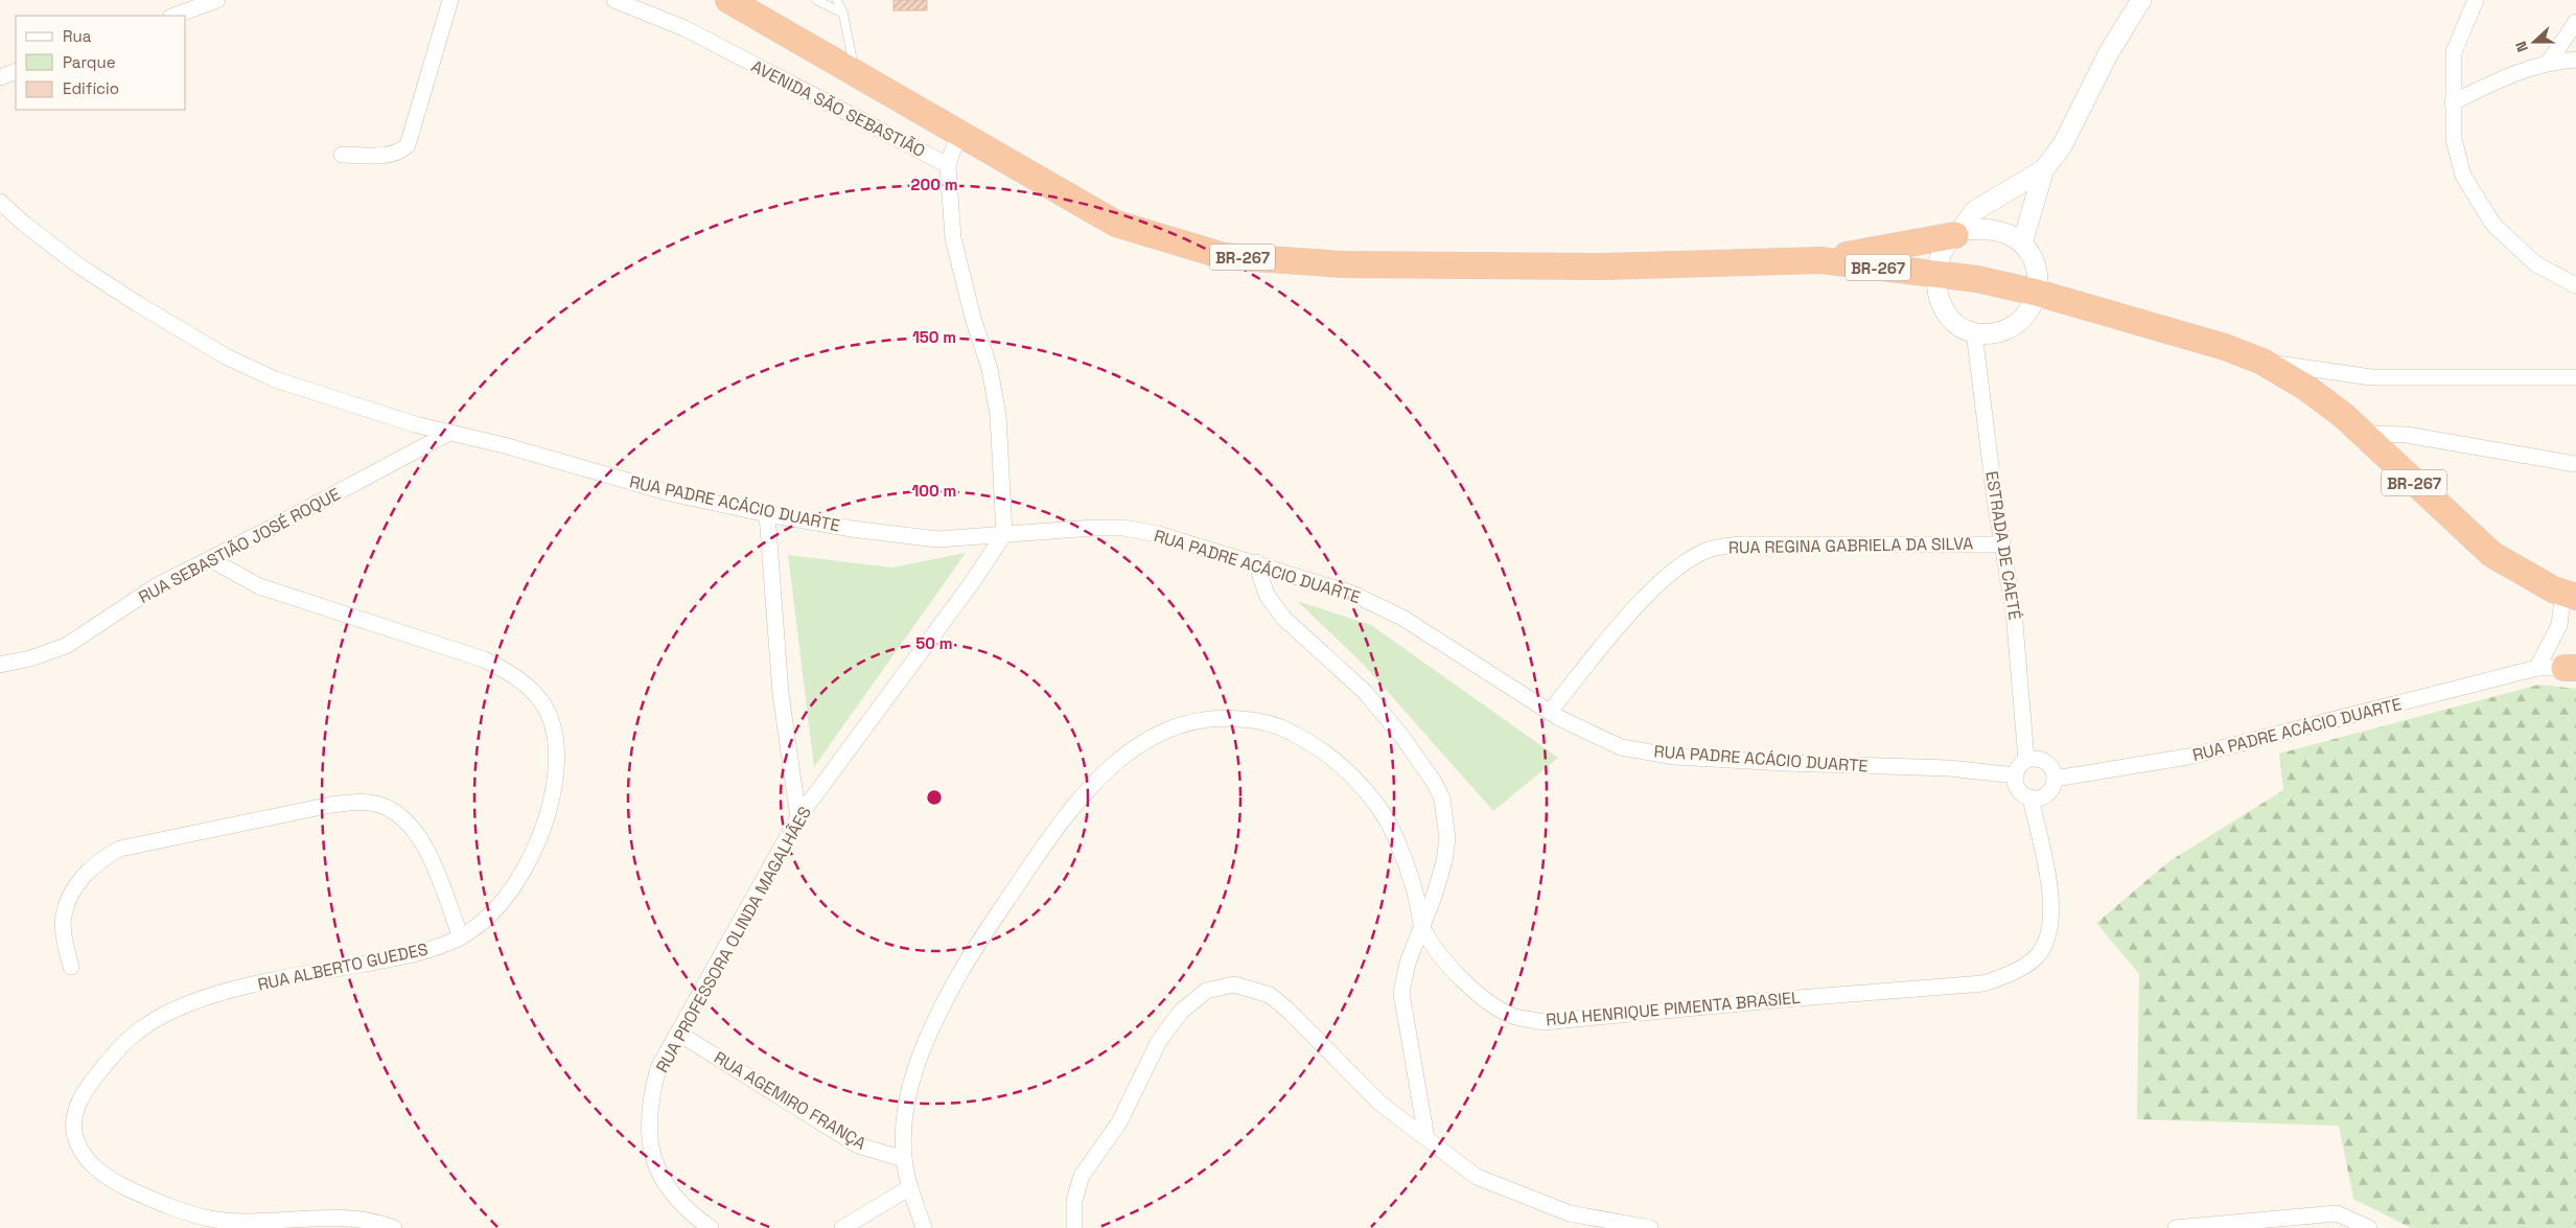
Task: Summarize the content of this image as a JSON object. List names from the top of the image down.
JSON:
{
  "streets": {
    "highway": ["BR-267"],
    "street": [
      "AVENIDA SÃO SEBASTIÃO",
      "RUA PADRE ACÁCIO DUARTE",
      "RUA SEBASTIÃO JOSÉ ROQUE",
      "RUA REGINA GABRIELA DA SILVA",
      "ESTRADA DE CAETÉ",
      "RUA PROFESSORA OLINDA MAGALHÃES",
      "RUA ALBERTO GUEDES",
      "RUA HENRIQUE PIMENTA BRASIEL",
      "RUA AGEMIRO FRANÇA"
    ]
  },
  "crossings": [
    ["RUA PADRE ACÁCIO DUARTE", "RUA SEBASTIÃO JOSÉ ROQUE"],
    ["RUA PADRE ACÁCIO DUARTE", "RUA REGINA GABRIELA DA SILVA"],
    ["RUA PADRE ACÁCIO DUARTE", "ESTRADA DE CAETÉ"],
    ["RUA PADRE ACÁCIO DUARTE", "RUA PROFESSORA OLINDA MAGALHÃES"],
    ["RUA PADRE ACÁCIO DUARTE", "RUA HENRIQUE PIMENTA BRASIEL"],
    ["RUA SEBASTIÃO JOSÉ ROQUE", "RUA ALBERTO GUEDES"],
    ["RUA REGINA GABRIELA DA SILVA", "ESTRADA DE CAETÉ"],
    ["ESTRADA DE CAETÉ", "RUA HENRIQUE PIMENTA BRASIEL"],
    ["RUA PROFESSORA OLINDA MAGALHÃES", "RUA AGEMIRO FRANÇA"],
    ["RUA HENRIQUE PIMENTA BRASIEL", "RUA AGEMIRO FRANÇA"]
  ],
  "legend": ["Rua", "Parque", "Edifício"],
  "north": "left",
  "rings": [
    "200 m",
    "150 m",
    "100 m",
    "50 m"
  ]
}
